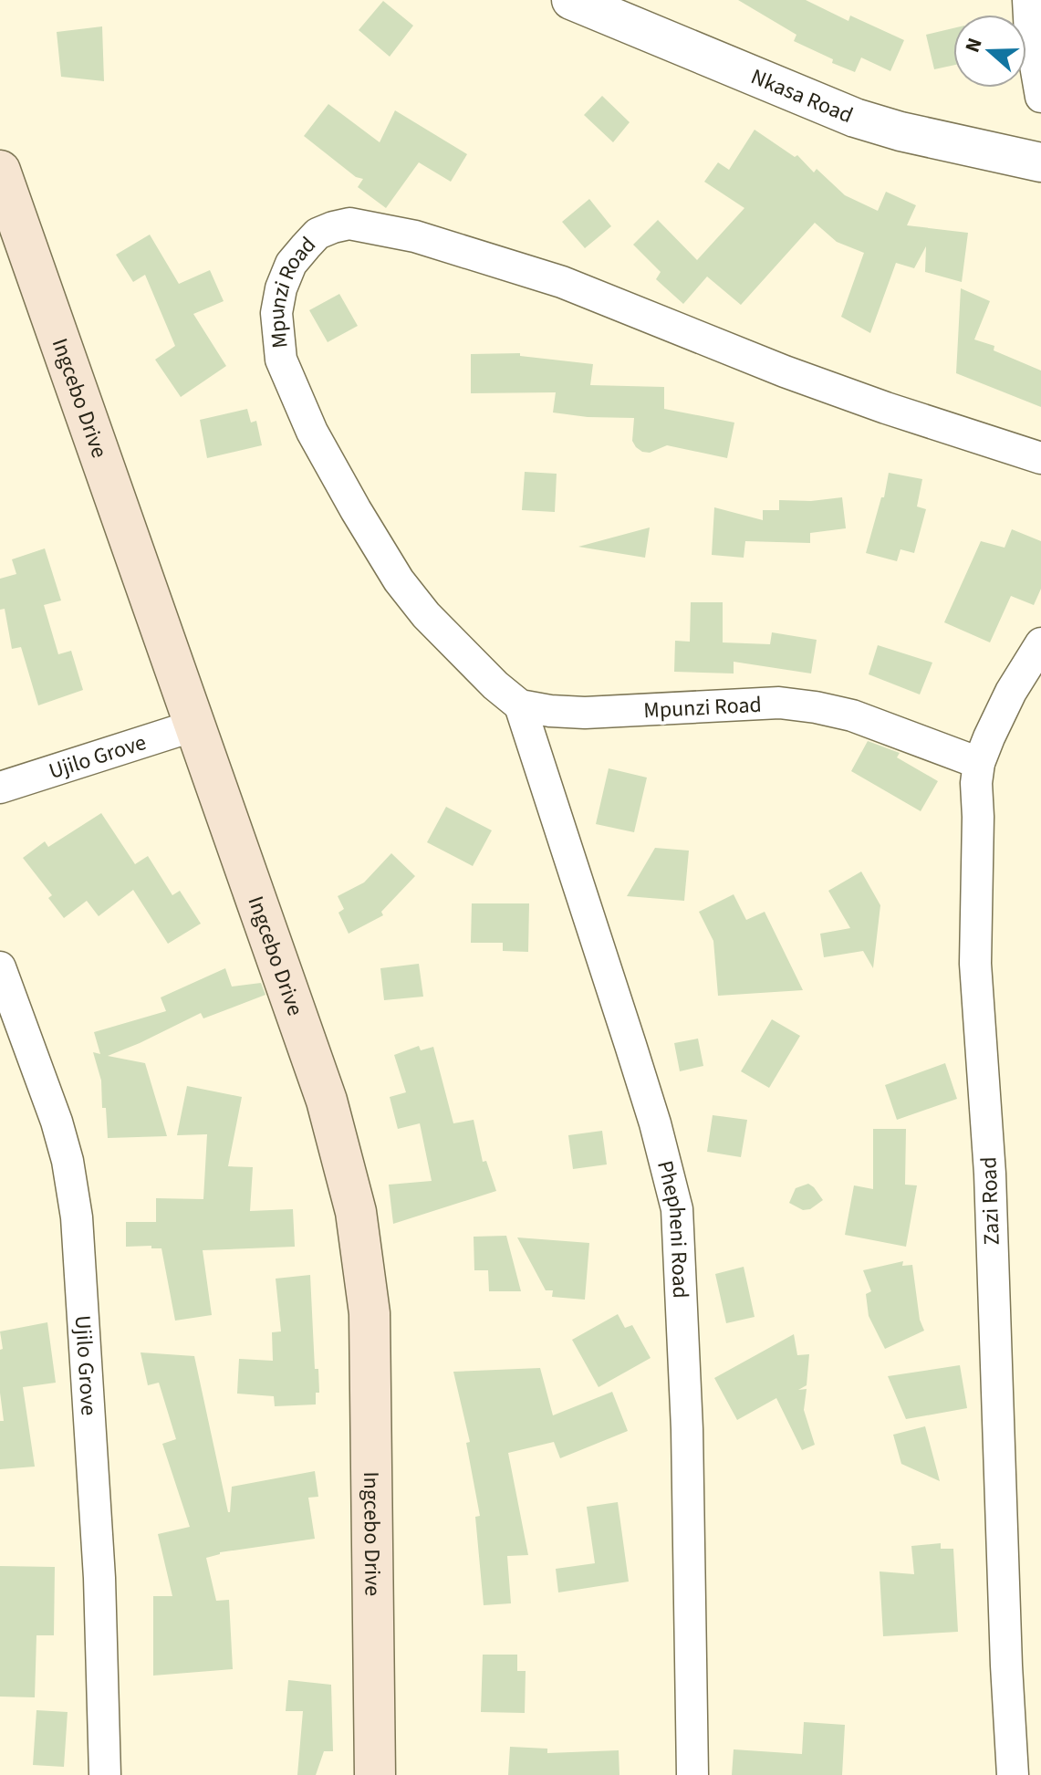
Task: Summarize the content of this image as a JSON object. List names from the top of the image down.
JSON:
{
  "streets": {
    "main road": ["Ingcebo Drive"],
    "street": [
      "Nkasa Road",
      "Mpunzi Road",
      "Ujilo Grove",
      "Zazi Road",
      "Phepheni Road"
    ]
  },
  "crossings": [
    ["Mpunzi Road", "Zazi Road"],
    ["Mpunzi Road", "Phepheni Road"],
    ["Ingcebo Drive", "Ujilo Grove"]
  ],
  "north": "left"
}
